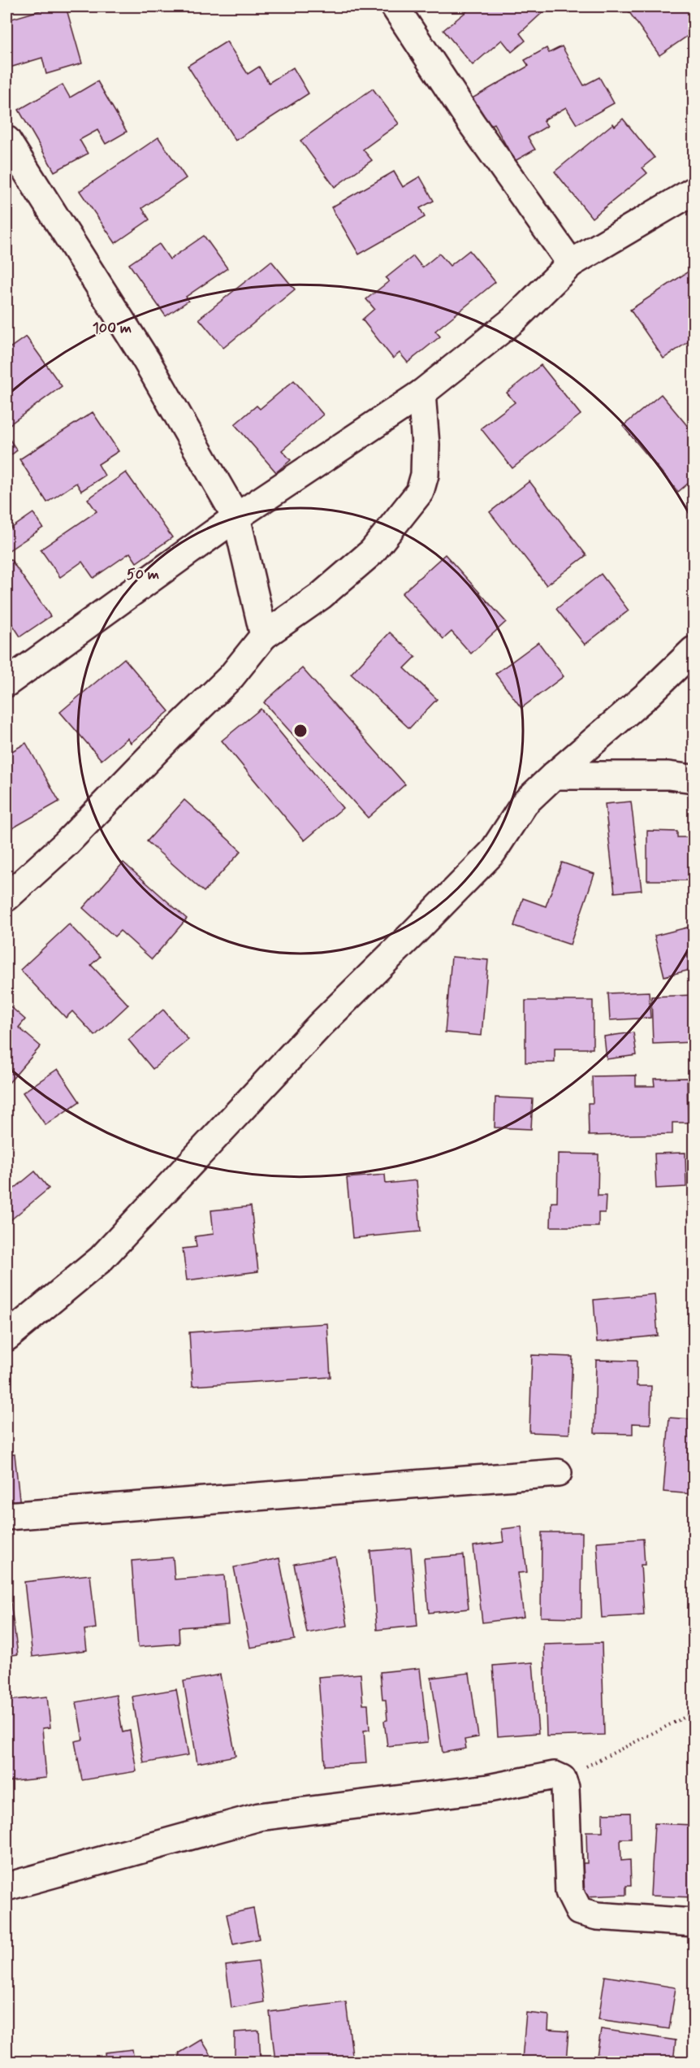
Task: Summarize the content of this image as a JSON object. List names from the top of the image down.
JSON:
{
  "rings": ["100 m", "50 m"]
}
